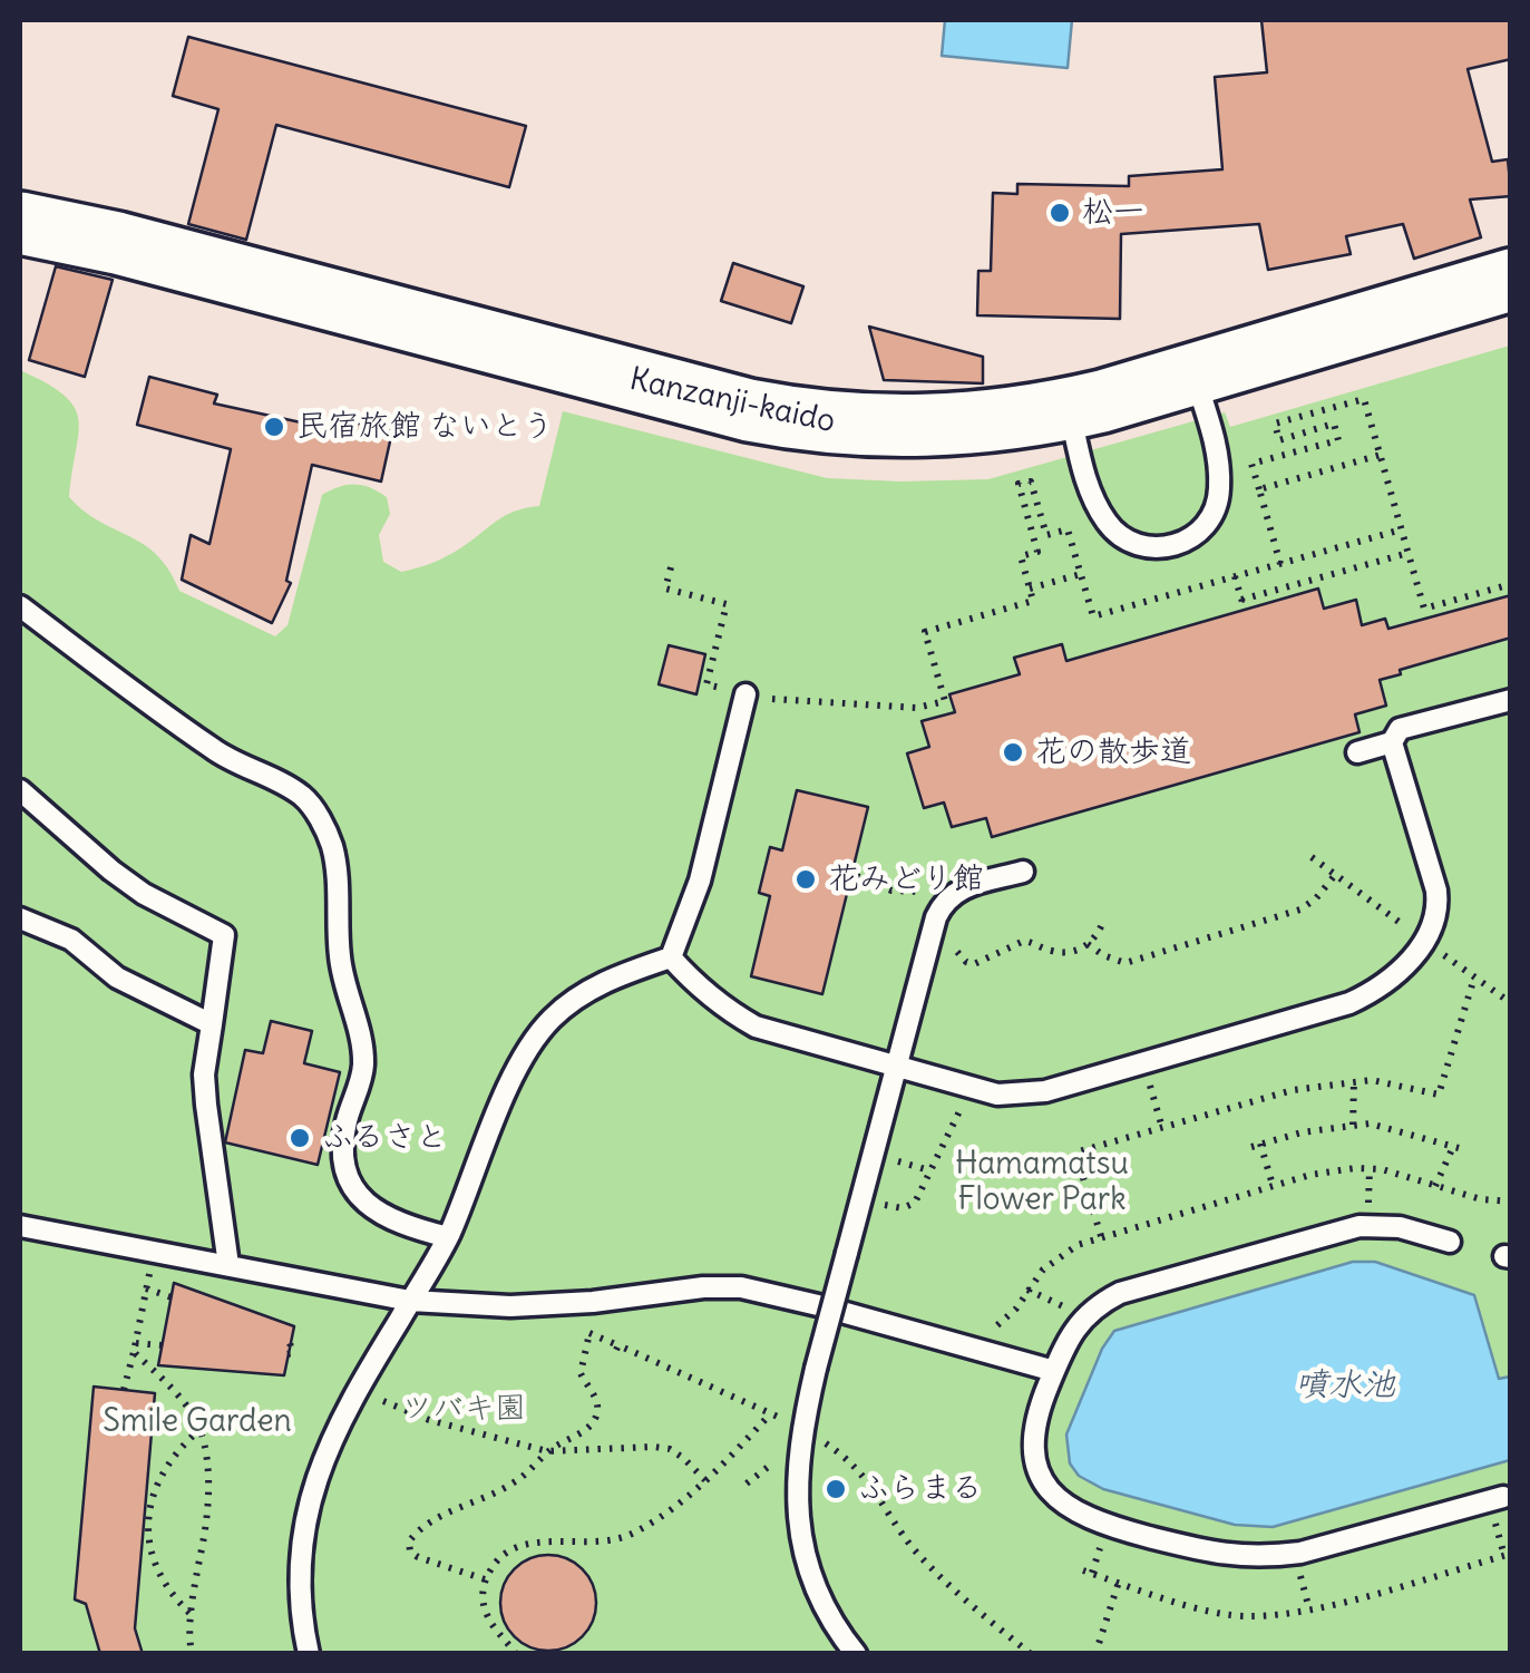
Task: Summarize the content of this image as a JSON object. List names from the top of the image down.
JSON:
{
  "streets": {
    "main road": ["Kanzanji-kaido"]
  },
  "water": ["噴水池"],
  "parks": ["Hamamatsu Flower Park", "ツバキ園", "Smile Garden"],
  "places": [
    "松一",
    "民宿旅館 ないとう",
    "花の散歩道",
    "花みどり館",
    "ふるさと",
    "ふらまる"
  ]
}
